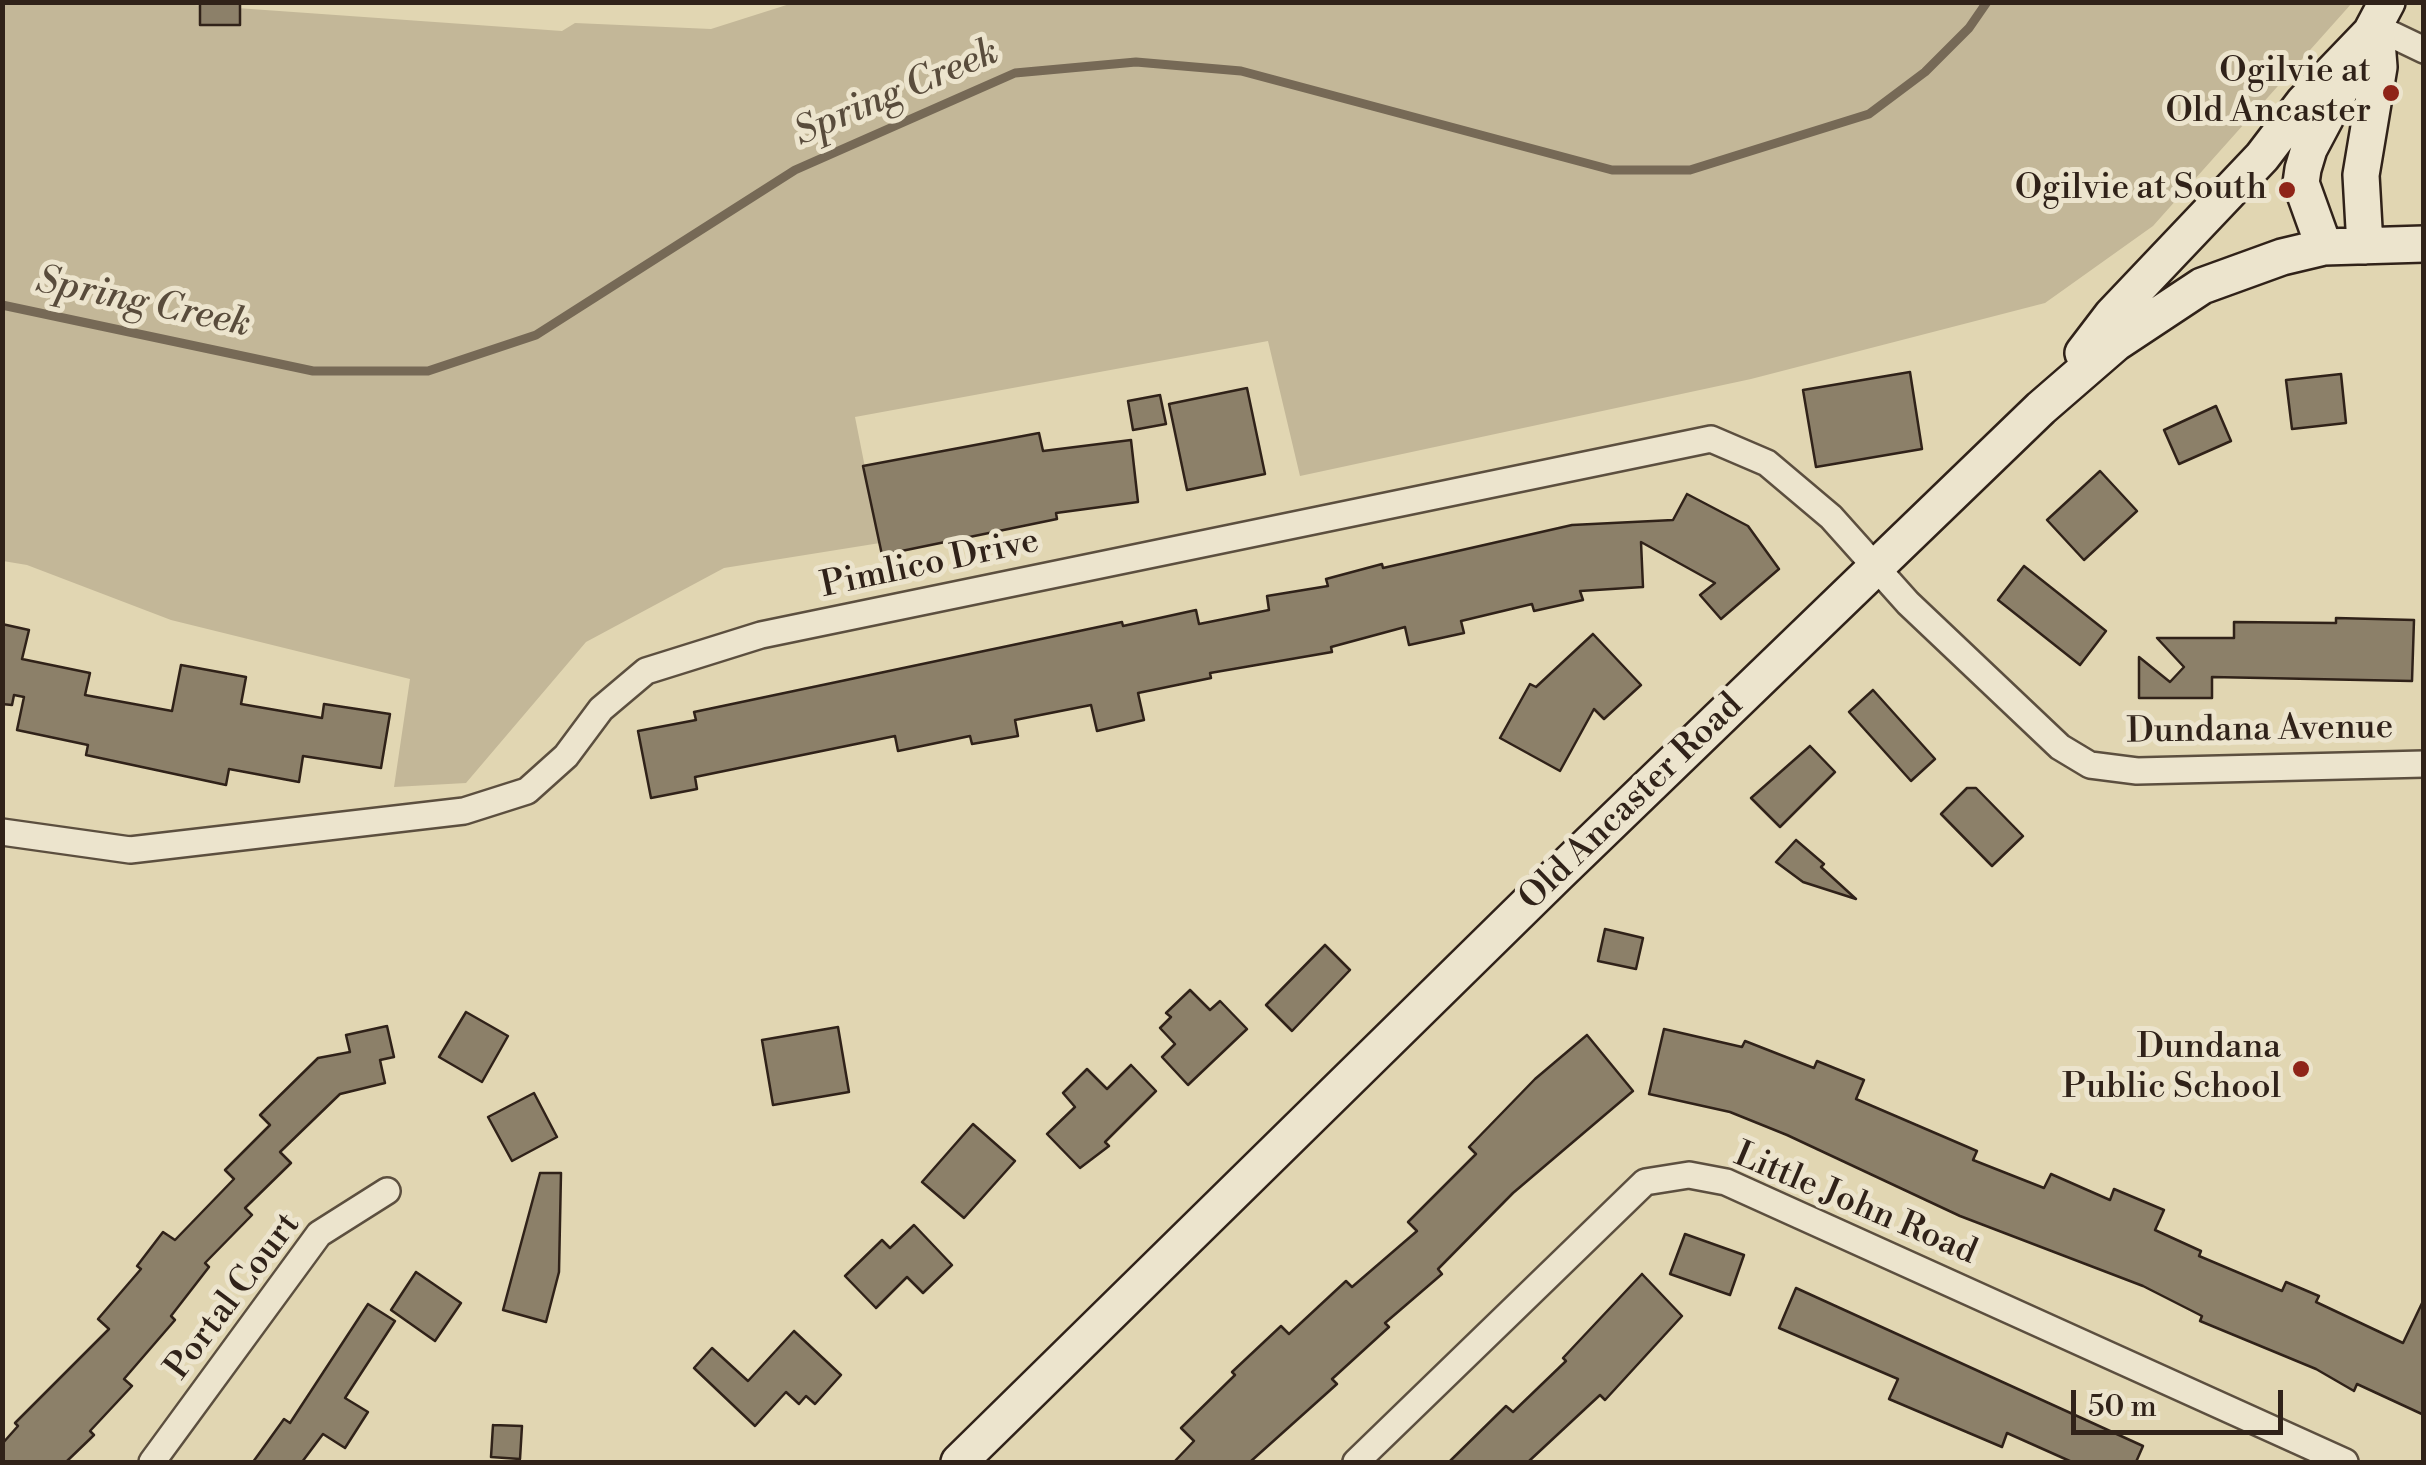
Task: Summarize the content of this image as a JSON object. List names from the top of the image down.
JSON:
{
  "streets": {
    "street": [
      "Pimlico Drive",
      "Dundana Avenue",
      "Old Ancaster Road",
      "Little John Road",
      "Portal Court"
    ]
  },
  "crossings": [
    ["Pimlico Drive", "Dundana Avenue"],
    ["Pimlico Drive", "Old Ancaster Road"],
    ["Dundana Avenue", "Old Ancaster Road"]
  ],
  "water": ["Spring Creek"],
  "places": ["Ogilvie at Old Ancaster", "Ogilvie at South", "Dundana Public School"],
  "scale_bar": "50 m"
}
